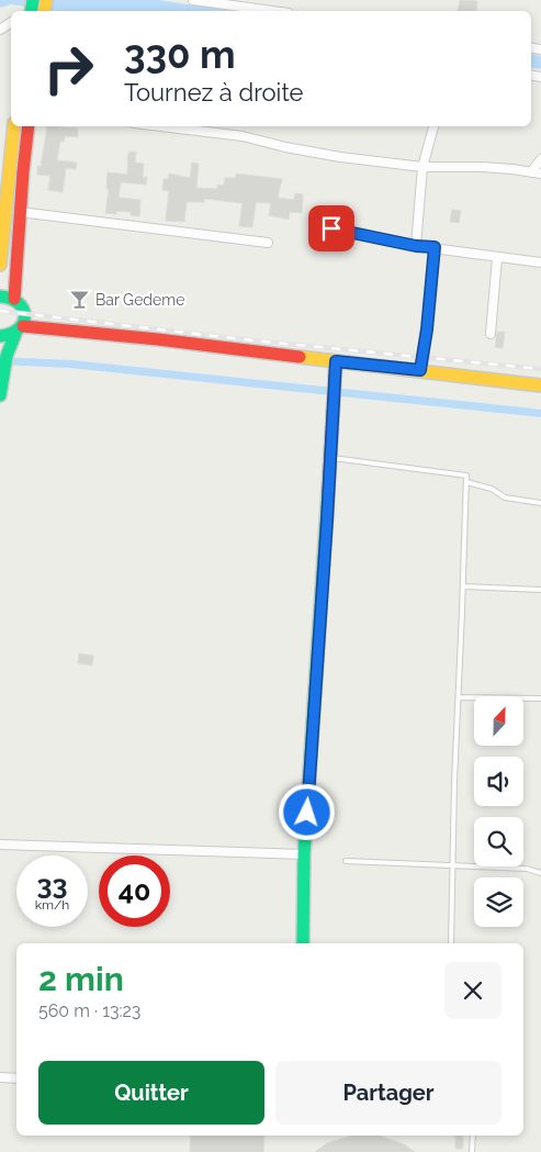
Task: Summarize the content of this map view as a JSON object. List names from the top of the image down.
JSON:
{
  "places": {
    "bar": ["Bar Gedeme"]
  },
  "north": "top",
  "page": {
    "turn": ["330 m", "Tournez à droite"],
    "speed": "33 km/h",
    "limit": "40",
    "heading": ["2 min", "560 m · 13:23"],
    "buttons": ["Quitter", "Partager"]
  }
}
